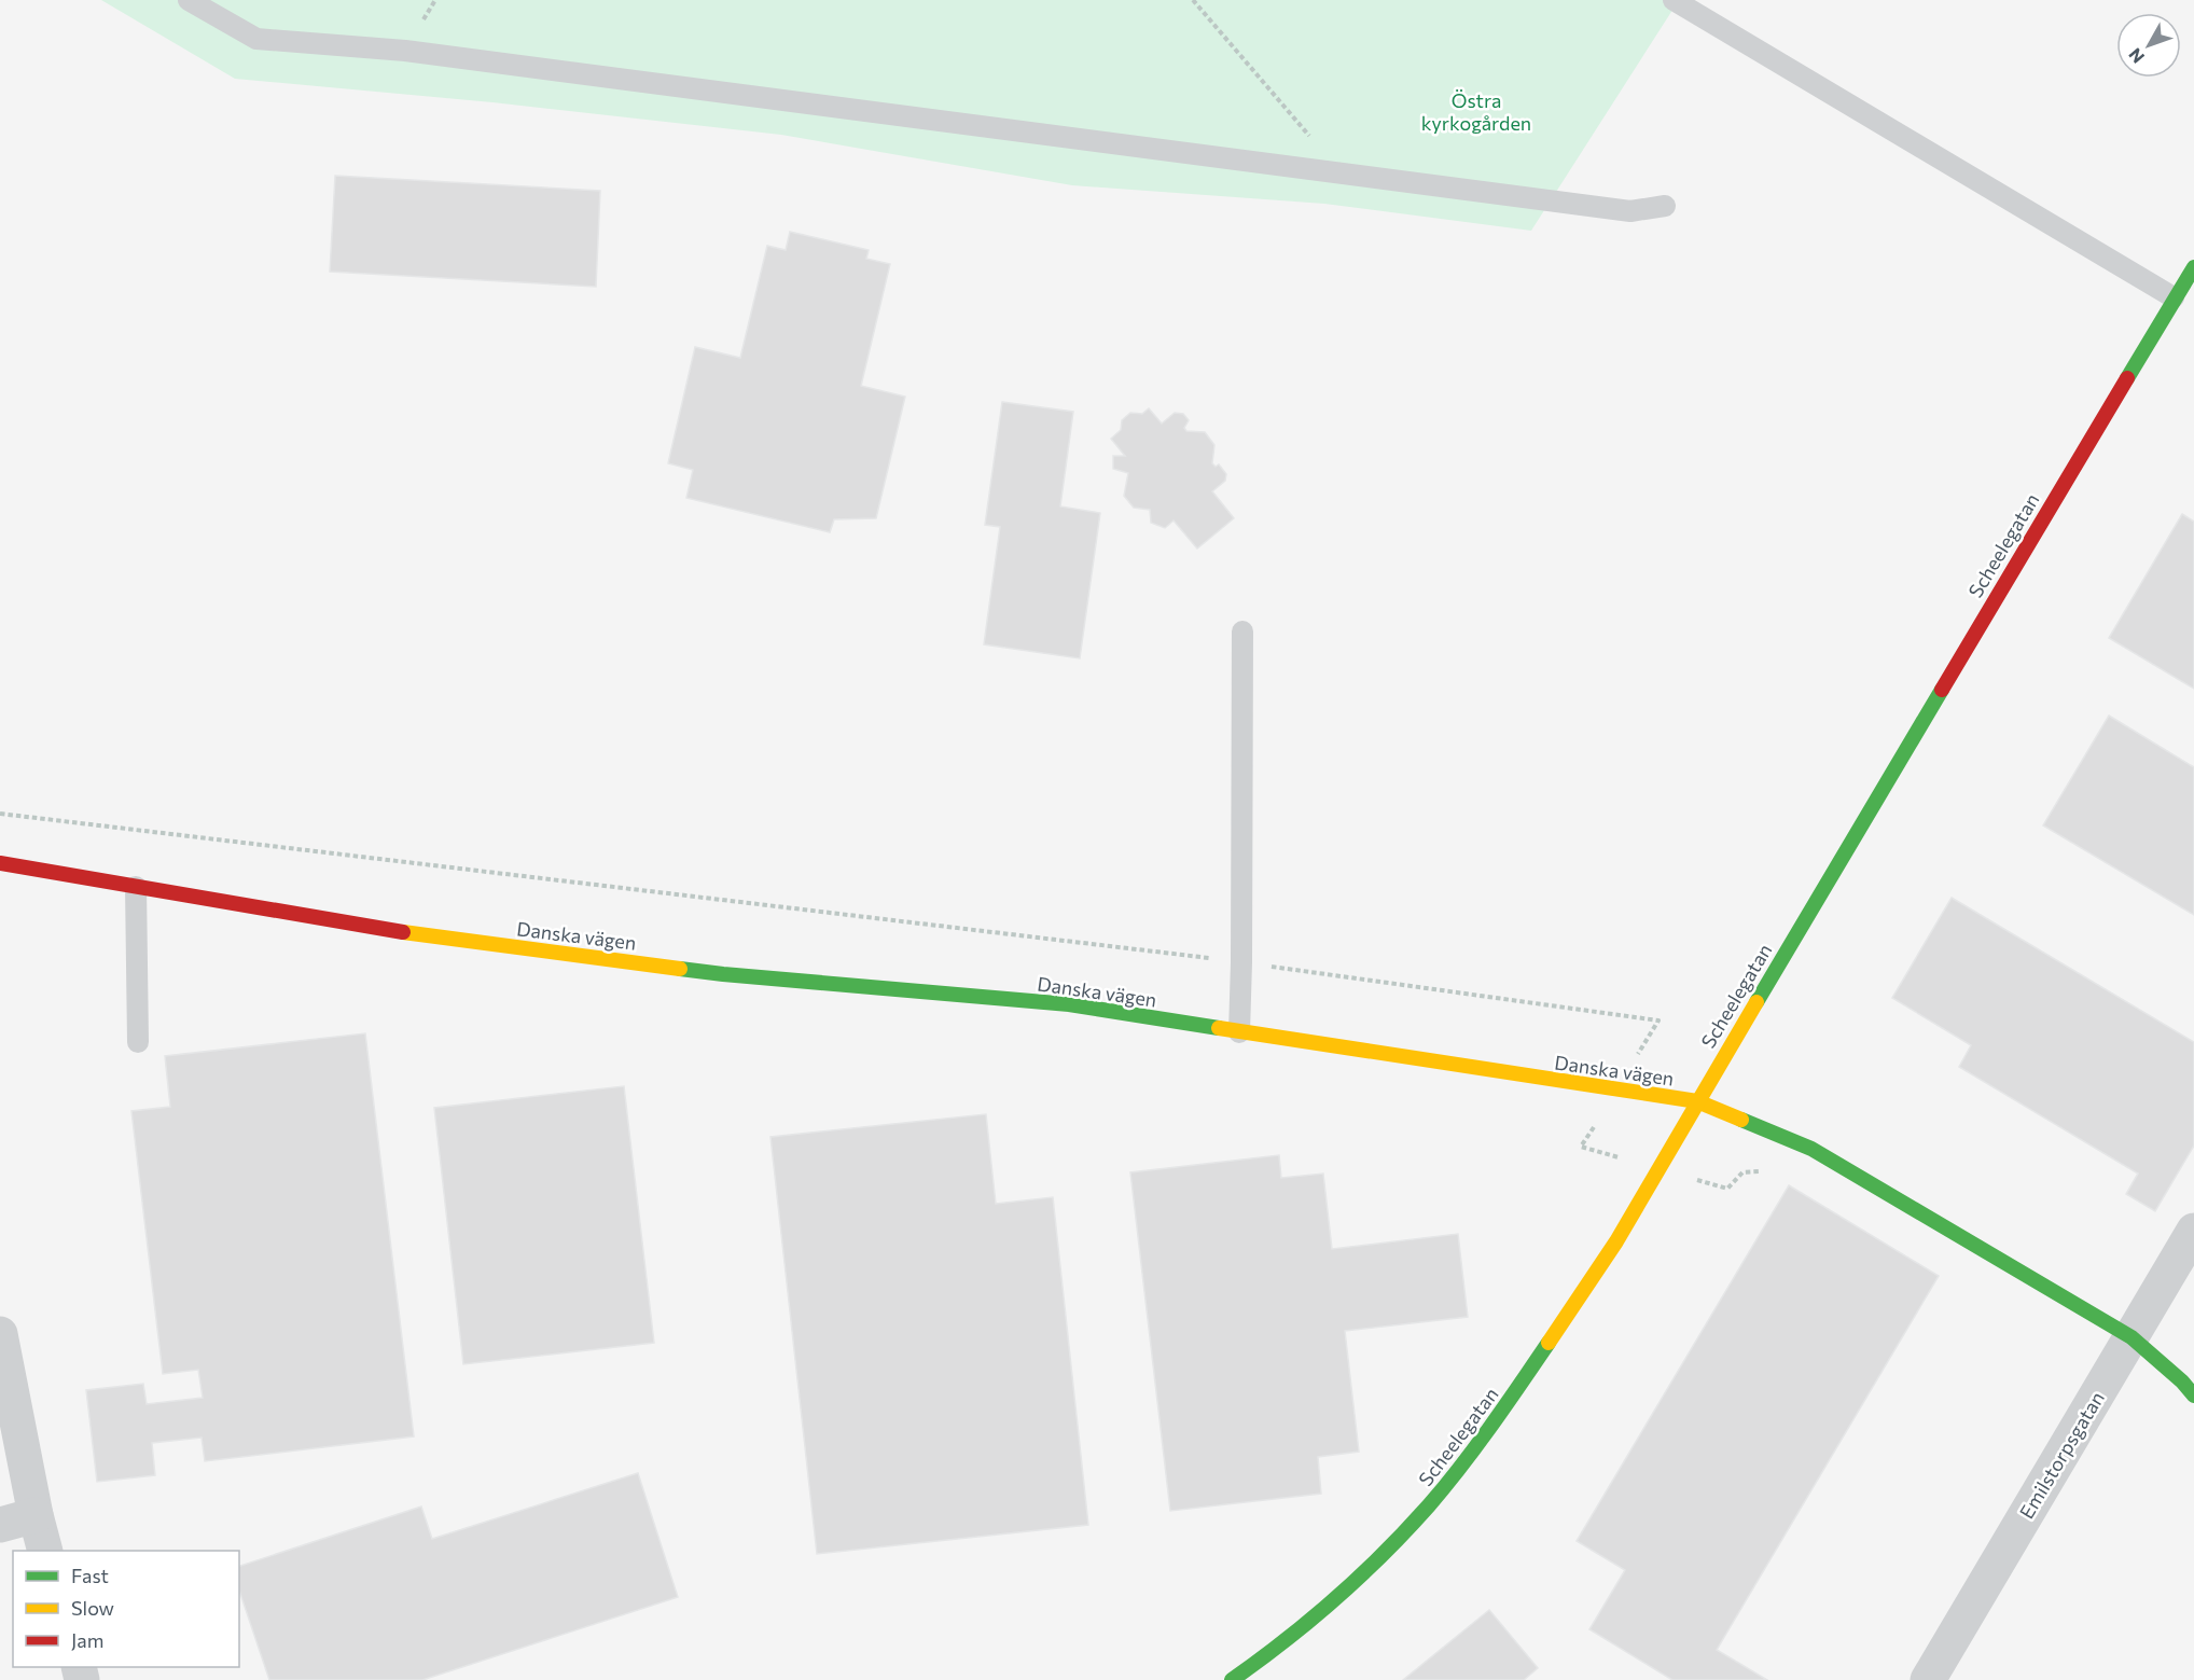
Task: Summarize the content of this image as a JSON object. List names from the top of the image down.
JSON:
{
  "streets": {
    "street": ["Scheelegatan", "Danska vägen", "Emilstorpsgatan"]
  },
  "crossings": [
    ["Scheelegatan", "Danska vägen"],
    ["Danska vägen", "Emilstorpsgatan"]
  ],
  "parks": ["Östra kyrkogården"],
  "legend": ["Fast", "Slow", "Jam"],
  "north": "bottom left"
}
